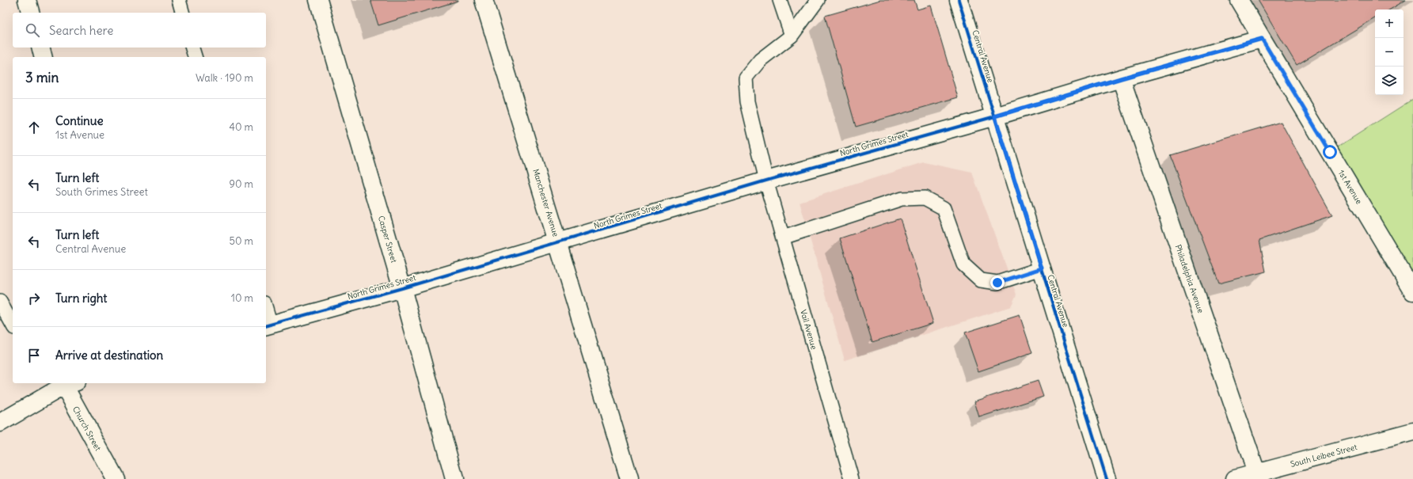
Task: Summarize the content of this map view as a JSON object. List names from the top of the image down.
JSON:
{
  "streets": {
    "street": [
      "Central Avenue",
      "North Grimes Street",
      "1st Avenue",
      "Manchester Avenue",
      "Casper Street",
      "Philadelphia Avenue",
      "Church Street",
      "South Leibee Street"
    ],
    "lane": ["Vail Avenue"]
  },
  "crossings": [
    ["Central Avenue", "North Grimes Street"],
    ["North Grimes Street", "1st Avenue"],
    ["North Grimes Street", "Manchester Avenue"],
    ["North Grimes Street", "Casper Street"],
    ["North Grimes Street", "Philadelphia Avenue"],
    ["North Grimes Street", "Vail Avenue"],
    ["Philadelphia Avenue", "South Leibee Street"]
  ],
  "page": {
    "map_buttons": ["+", "−"],
    "search": "Search here",
    "heading": ["3 min", "Walk · 190 m"],
    "list": [
      ["Continue", "1st Avenue", "40 m"],
      ["Turn left", "South Grimes Street", "90 m"],
      ["Turn left", "Central Avenue", "50 m"],
      ["Turn right", "10 m"],
      "Arrive at destination"
    ]
  }
}
